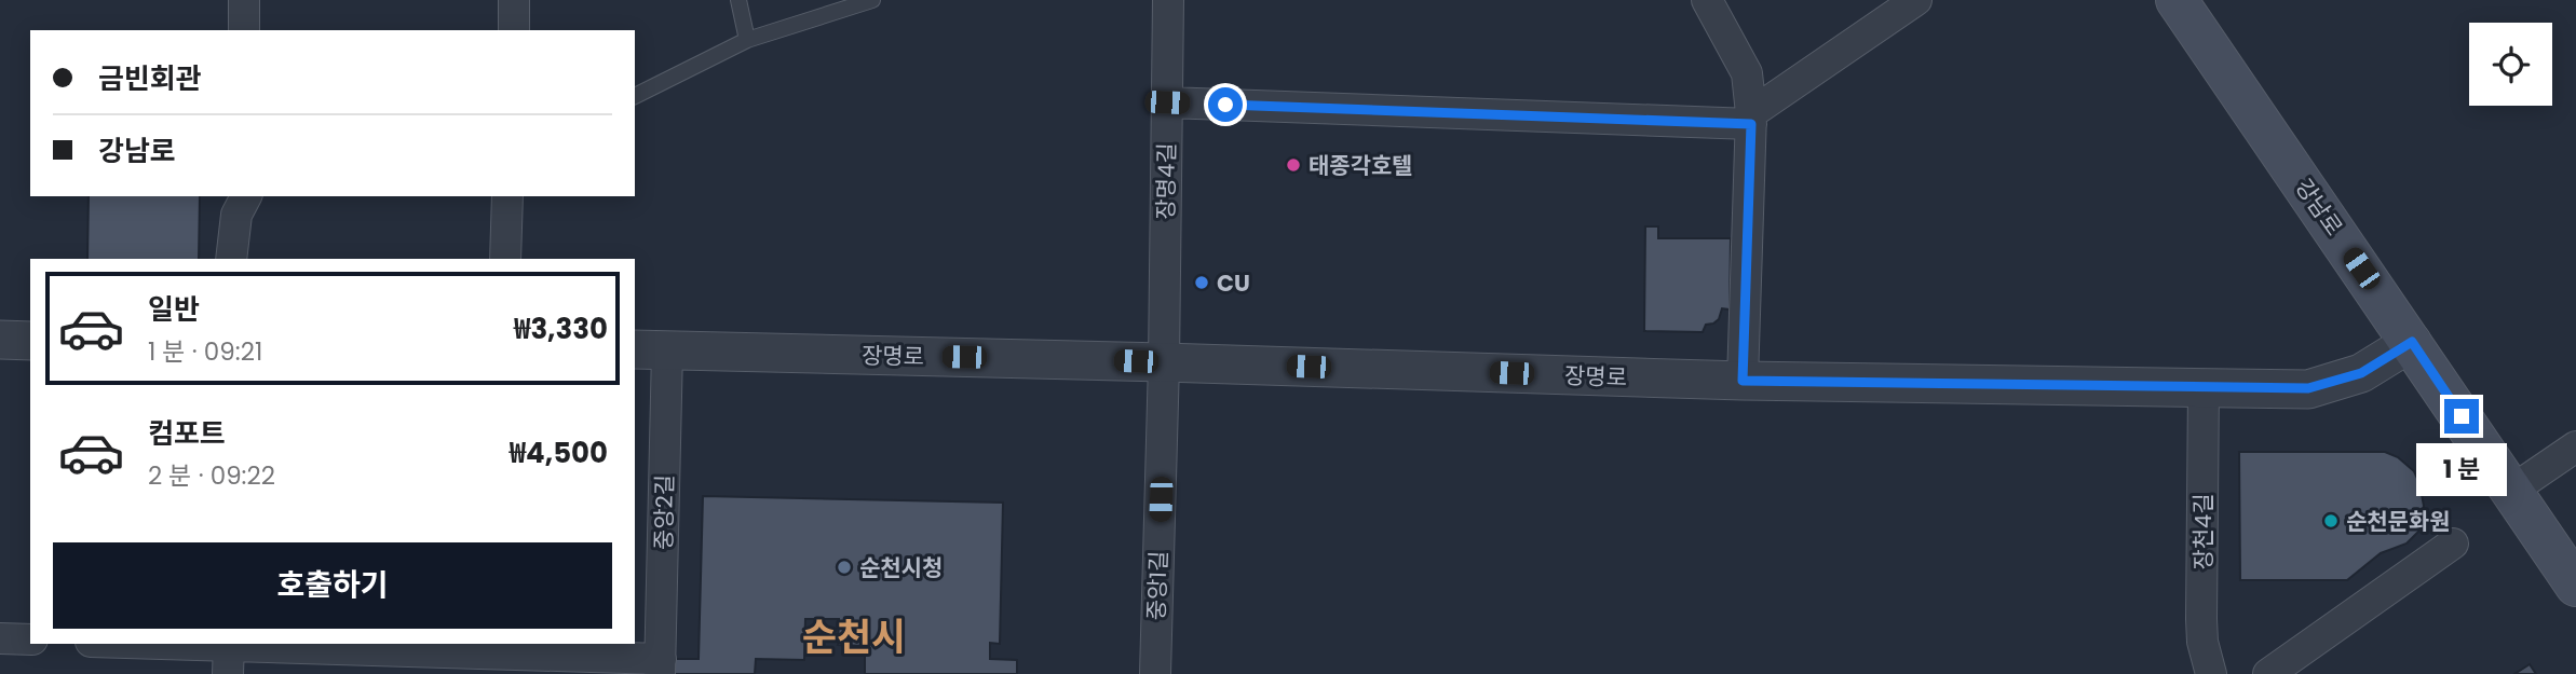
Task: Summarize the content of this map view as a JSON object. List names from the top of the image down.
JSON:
{
  "streets": {
    "main road": ["강남로"],
    "street": [
      "장명4길",
      "장명로",
      "중앙2길",
      "장천4길",
      "중앙1길"
    ]
  },
  "crossings": [
    ["장명4길", "장명로"],
    ["장명4길", "중앙1길"],
    ["강남로", "장명로"],
    ["장명로", "중앙2길"],
    ["장명로", "장천4길"],
    ["장명로", "중앙1길"]
  ],
  "districts": ["순천시"],
  "places": [
    "태종각호텔",
    "CU",
    "순천문화원",
    "순천시청"
  ],
  "page": {
    "banner": ["금빈회관", "강남로"],
    "list": [
      {
        "name": "일반",
        "note": "1 분 · 09:21",
        "value": "₩3,330"
      },
      {
        "name": "컴포트",
        "note": "2 분 · 09:22",
        "value": "₩4,500"
      }
    ],
    "bubble": "1 분",
    "buttons": "호출하기"
  }
}
